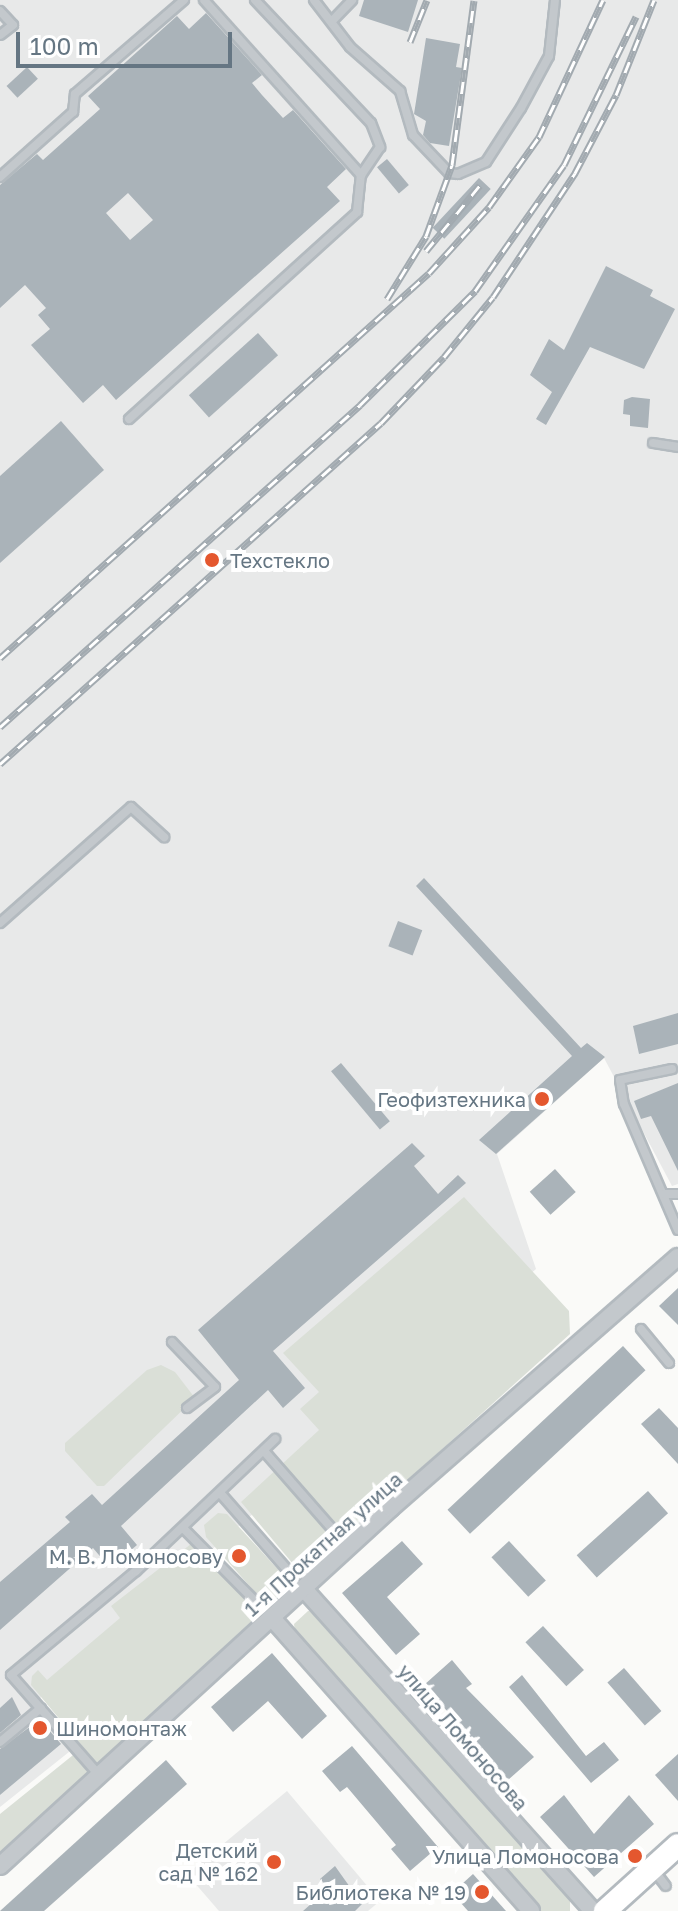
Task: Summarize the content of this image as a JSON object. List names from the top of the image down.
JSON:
{
  "streets": {
    "street": ["1-я Прокатная улица", "улица Ломоносова"]
  },
  "crossings": [
    ["1-я Прокатная улица", "улица Ломоносова"]
  ],
  "places": [
    "Техстекло",
    "Геофизтехника",
    "М. В. Ломоносову",
    "Шиномонтаж",
    "Улица Ломоносова",
    "Детский сад № 162",
    "Библиотека № 19"
  ],
  "scale_bar": "100 m"
}
